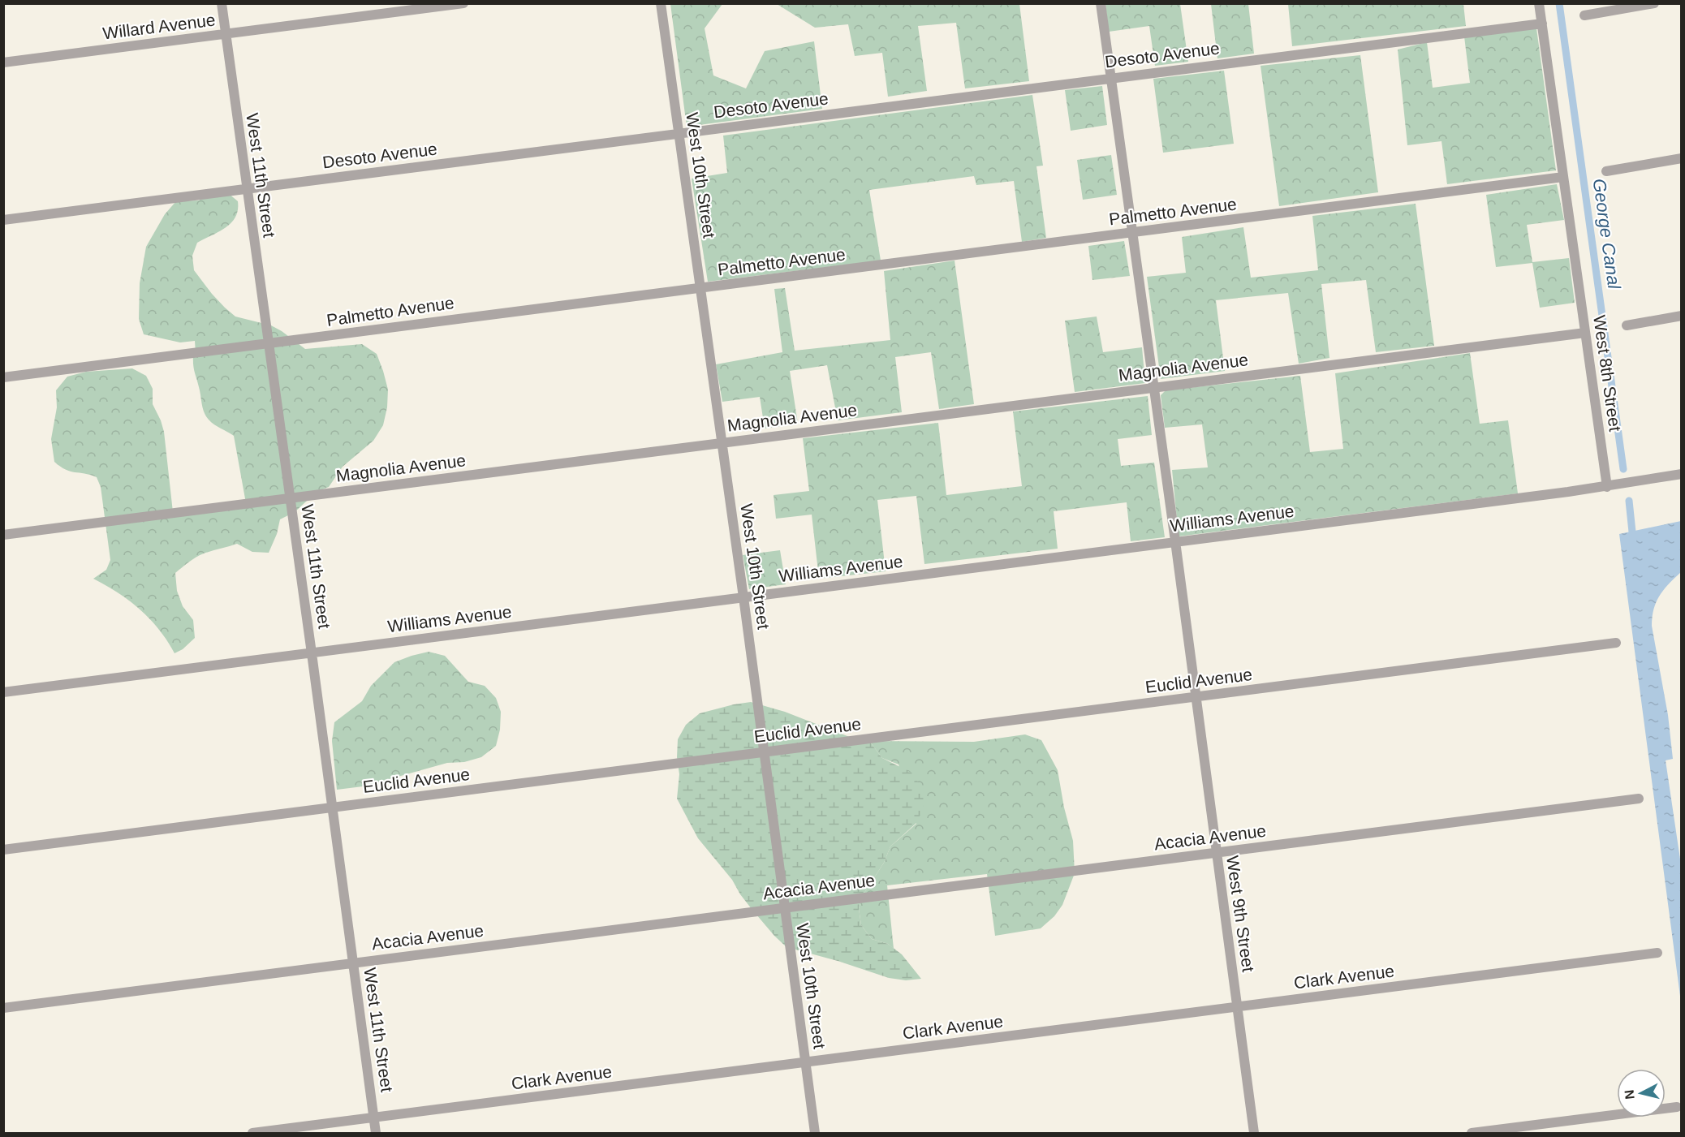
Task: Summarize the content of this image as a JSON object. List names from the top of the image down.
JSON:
{
  "streets": {
    "street": [
      "Willard Avenue",
      "Desoto Avenue",
      "West 11th Street",
      "West 10th Street",
      "Palmetto Avenue",
      "Magnolia Avenue",
      "West 8th Street",
      "Williams Avenue",
      "Euclid Avenue",
      "Acacia Avenue",
      "West 9th Street",
      "Clark Avenue"
    ]
  },
  "crossings": [
    ["Willard Avenue", "West 11th Street"],
    ["Desoto Avenue", "West 11th Street"],
    ["Desoto Avenue", "West 10th Street"],
    ["Desoto Avenue", "West 8th Street"],
    ["Desoto Avenue", "West 9th Street"],
    ["West 11th Street", "Palmetto Avenue"],
    ["West 11th Street", "Magnolia Avenue"],
    ["West 11th Street", "Williams Avenue"],
    ["West 11th Street", "Euclid Avenue"],
    ["West 11th Street", "Acacia Avenue"],
    ["West 11th Street", "Clark Avenue"],
    ["West 10th Street", "Palmetto Avenue"],
    ["West 10th Street", "Magnolia Avenue"],
    ["West 10th Street", "Williams Avenue"],
    ["West 10th Street", "Euclid Avenue"],
    ["West 10th Street", "Acacia Avenue"],
    ["West 10th Street", "Clark Avenue"],
    ["Palmetto Avenue", "West 8th Street"],
    ["Palmetto Avenue", "West 9th Street"],
    ["Magnolia Avenue", "West 8th Street"],
    ["Magnolia Avenue", "West 9th Street"],
    ["West 8th Street", "Williams Avenue"],
    ["Williams Avenue", "West 9th Street"],
    ["Euclid Avenue", "West 9th Street"],
    ["Acacia Avenue", "West 9th Street"],
    ["West 9th Street", "Clark Avenue"]
  ],
  "water": ["George Canal"],
  "north": "left"
}
